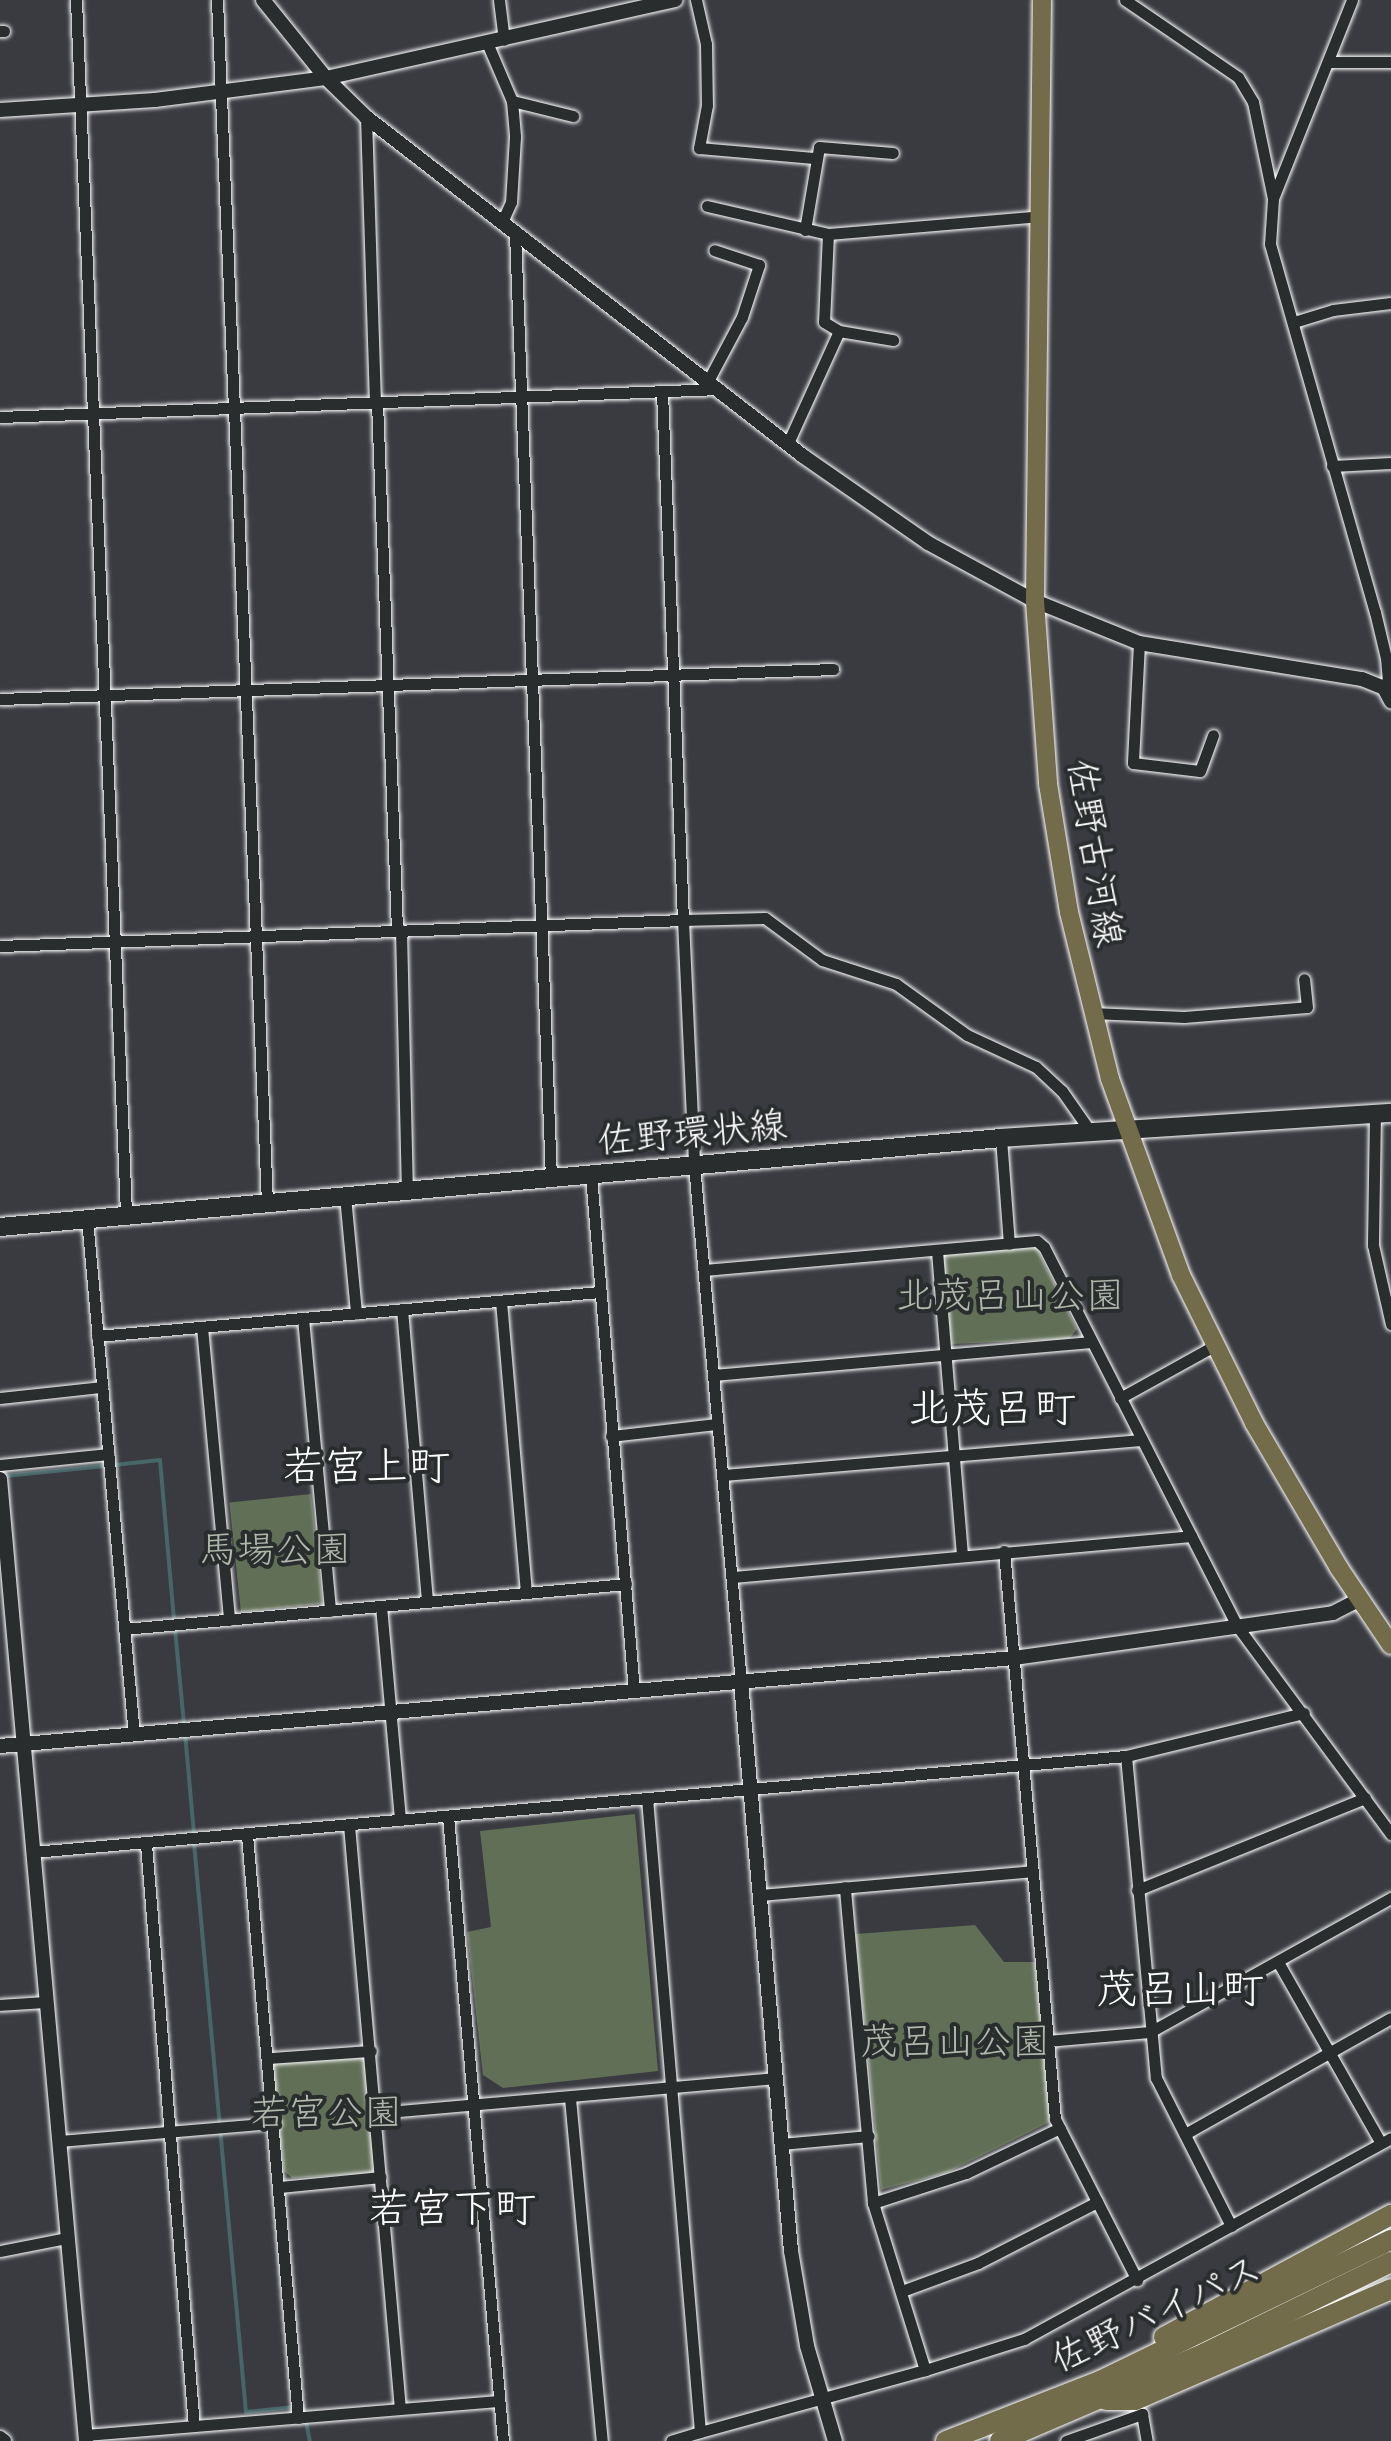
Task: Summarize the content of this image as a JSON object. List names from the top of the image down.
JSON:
{
  "streets": {
    "highway": ["佐野バイパス"],
    "main road": ["佐野古河線", "佐野環状線"]
  },
  "crossings": [
    ["佐野古河線", "佐野環状線"]
  ],
  "districts": [
    "北茂呂町",
    "若宮上町",
    "茂呂山町",
    "若宮下町"
  ],
  "parks": [
    "北茂呂山公園",
    "馬場公園",
    "茂呂山公園",
    "若宮公園"
  ]
}
